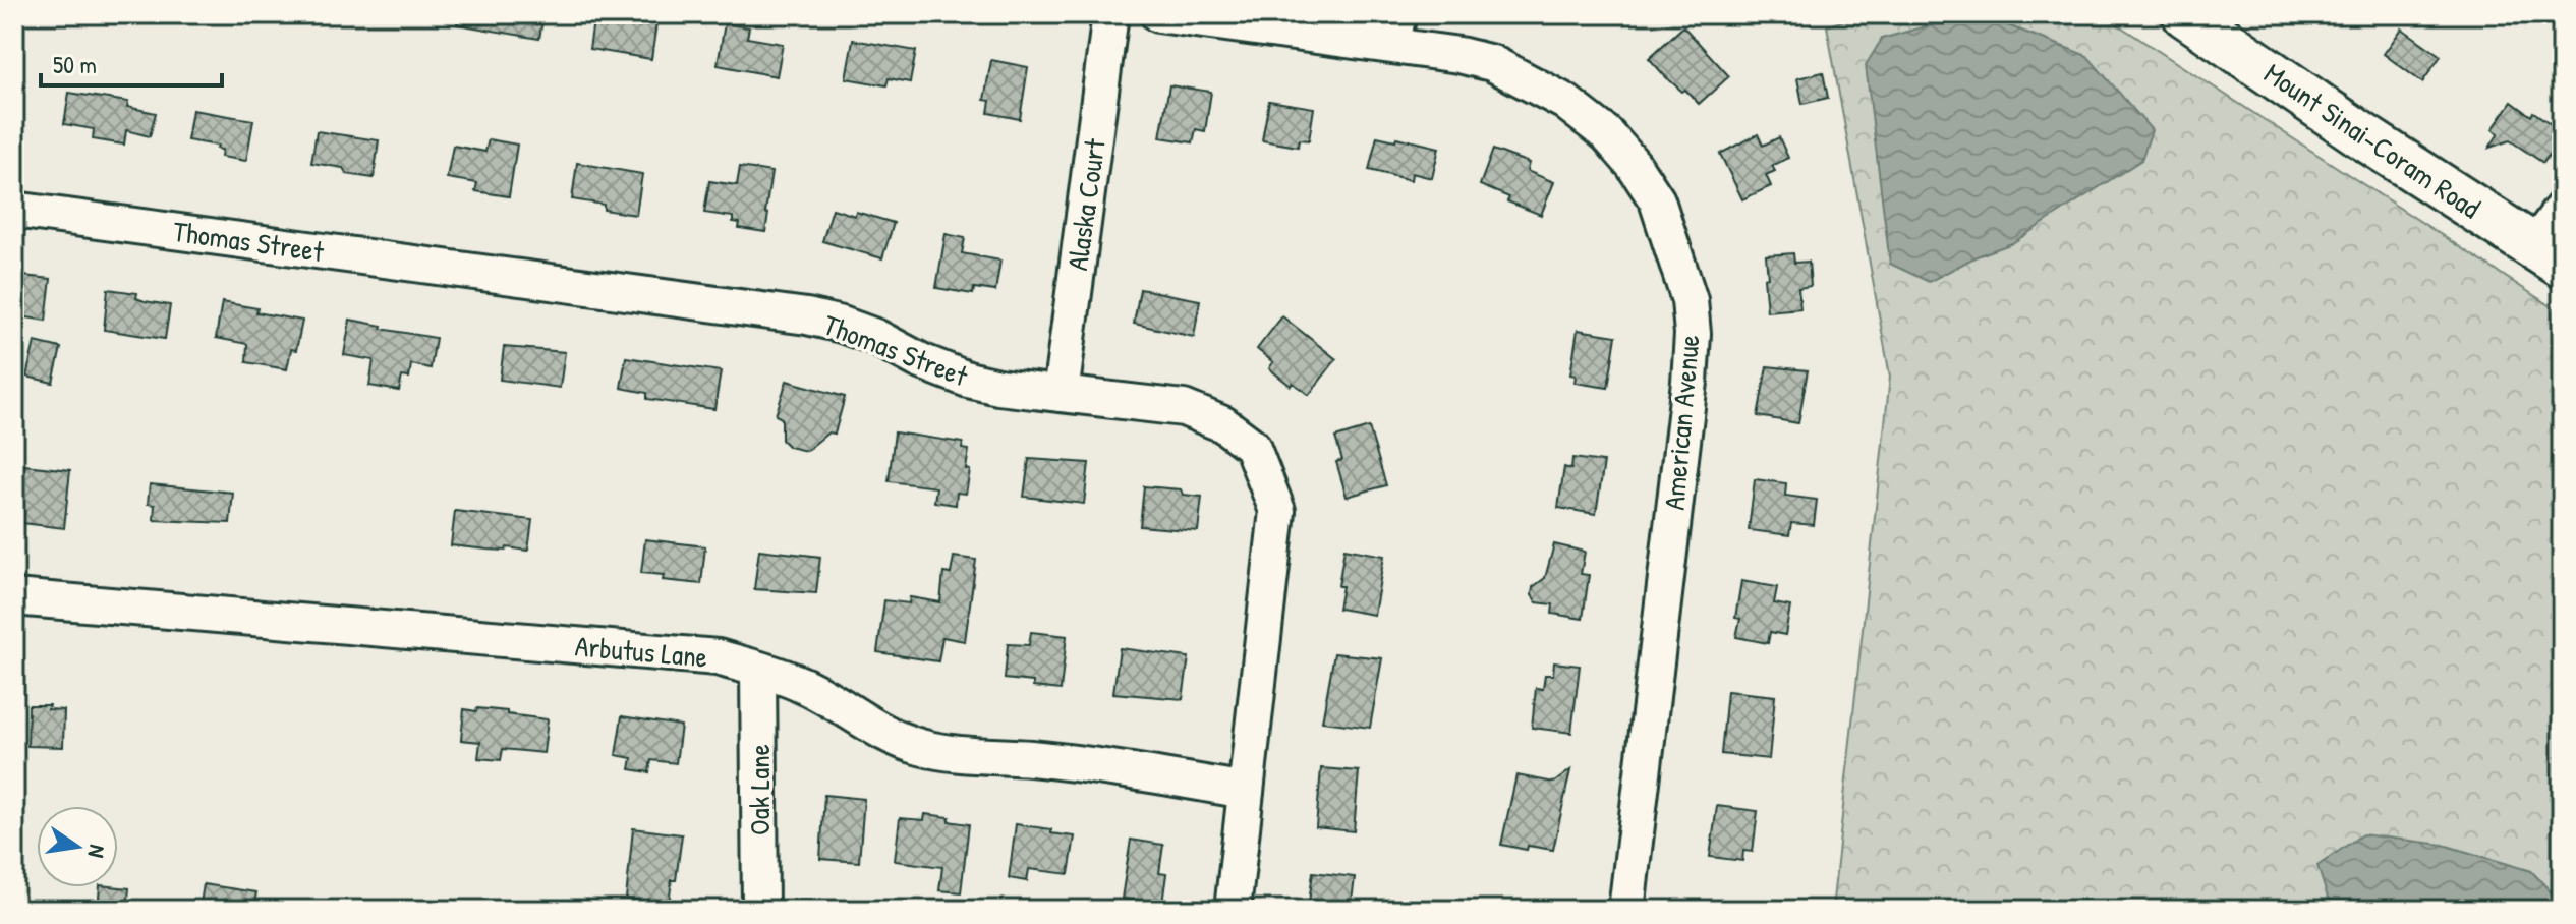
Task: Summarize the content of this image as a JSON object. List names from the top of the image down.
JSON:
{
  "streets": {
    "main road": ["Mount Sinai-Coram Road"],
    "street": [
      "Alaska Court",
      "Thomas Street",
      "American Avenue",
      "Arbutus Lane",
      "Oak Lane"
    ]
  },
  "crossings": [
    ["Alaska Court", "Thomas Street"],
    ["Thomas Street", "Arbutus Lane"],
    ["Arbutus Lane", "Oak Lane"]
  ],
  "scale_bar": "50 m",
  "north": "right"
}
